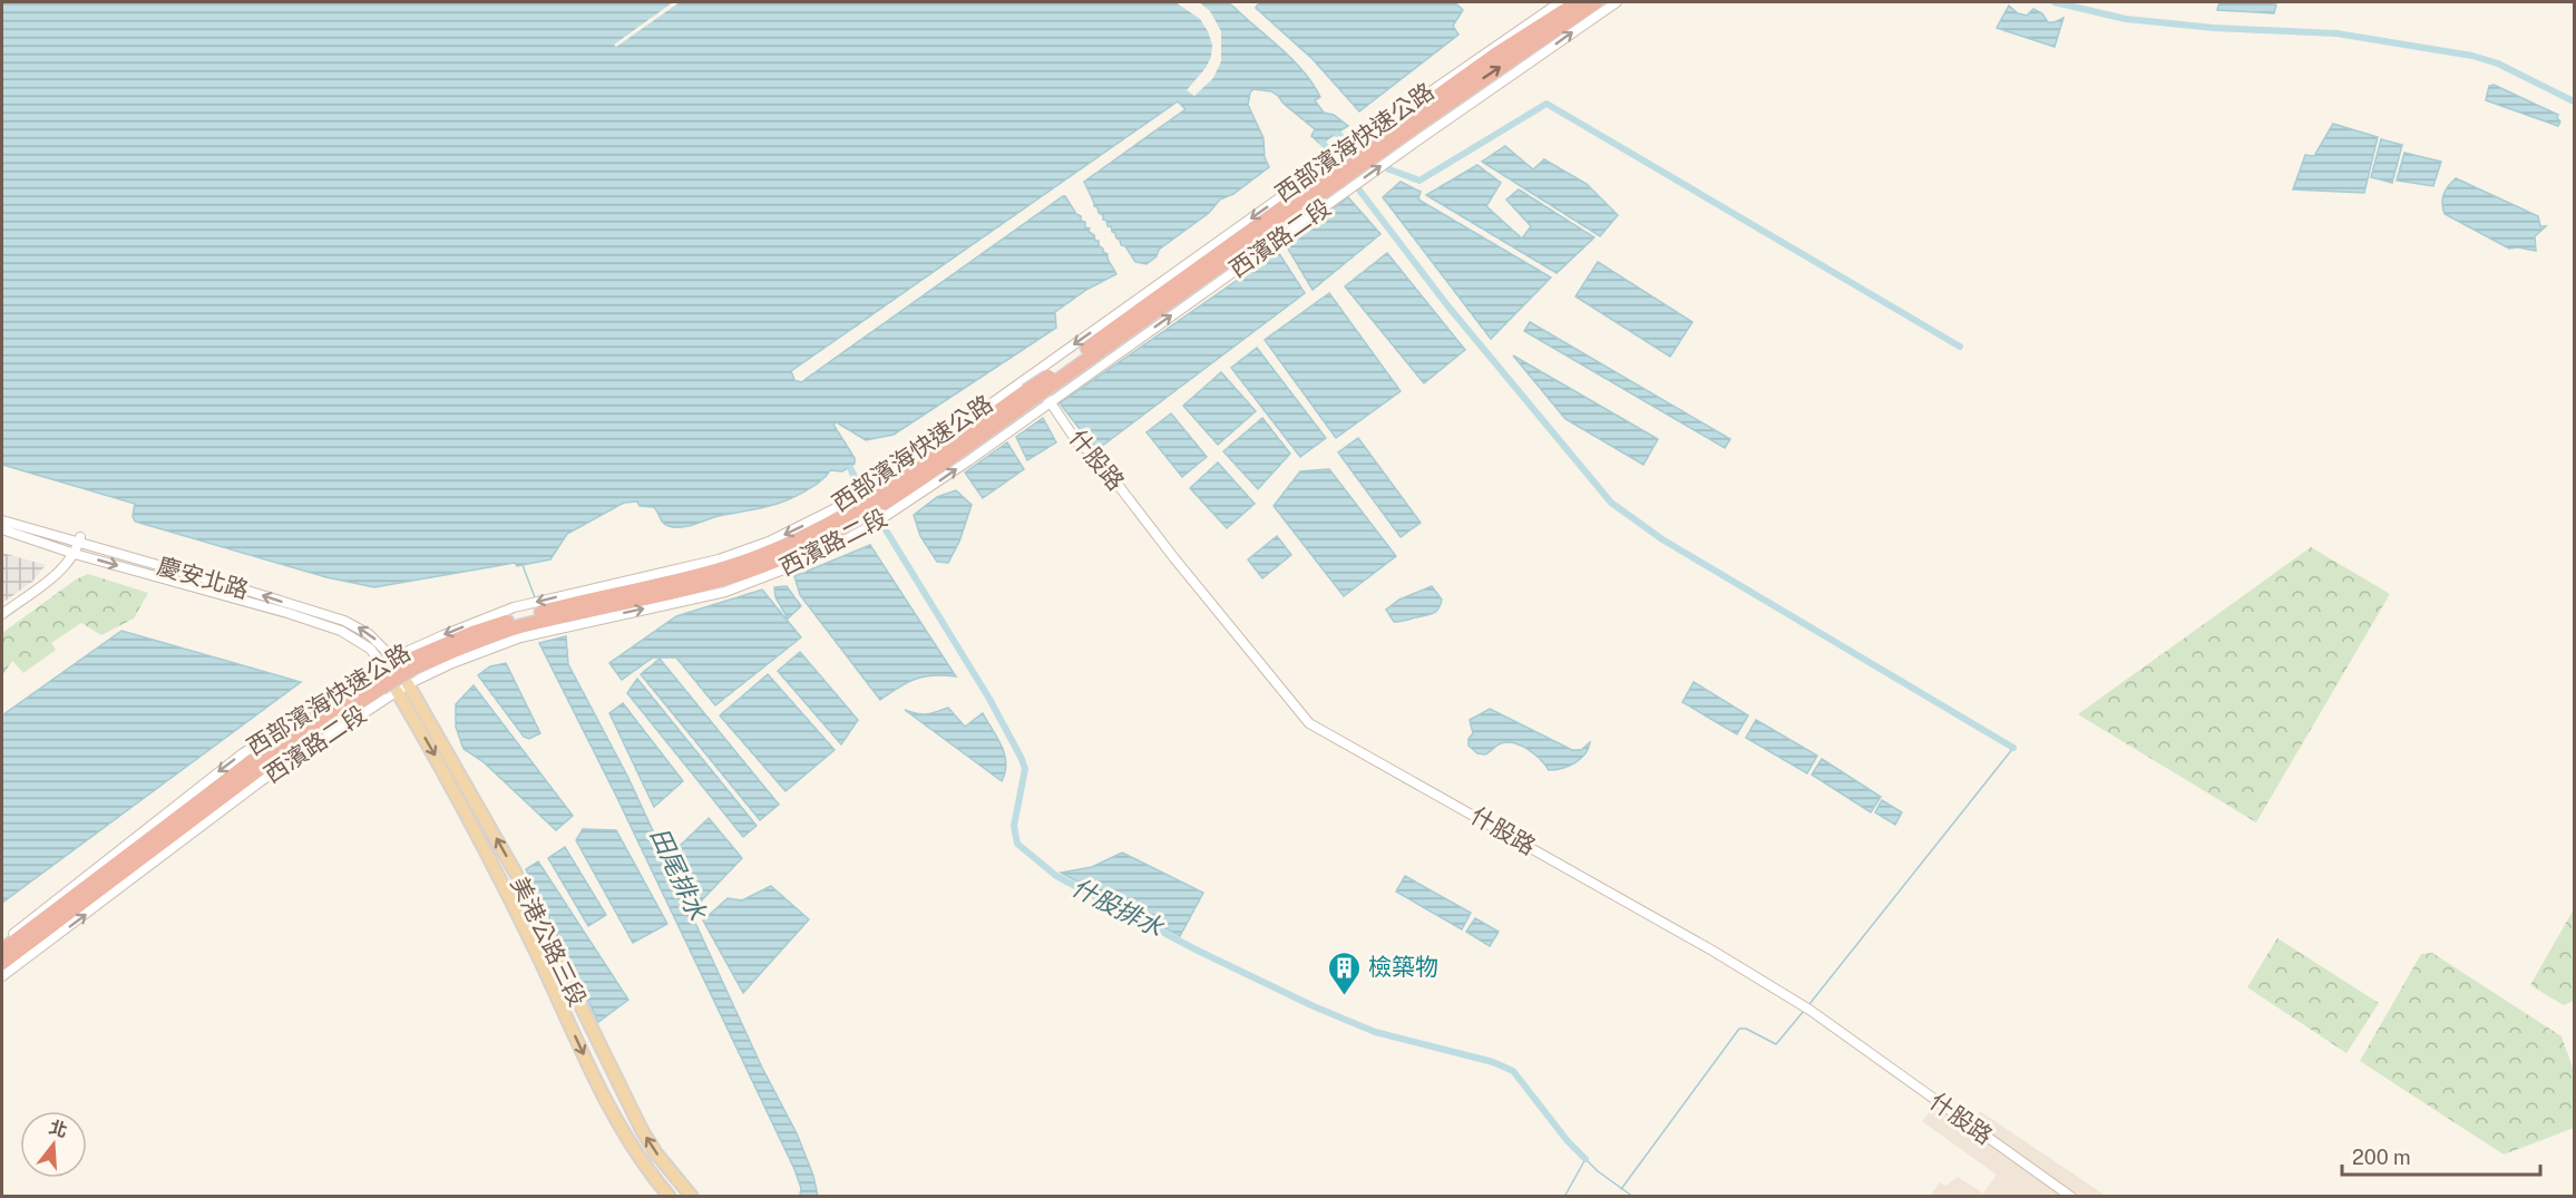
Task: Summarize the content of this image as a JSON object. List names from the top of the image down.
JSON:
{
  "streets": {
    "highway": ["西部濱海快速公路"],
    "main road": ["美港公路三段"],
    "street": ["西濱路二段", "什股路", "慶安北路"]
  },
  "crossings": [
    ["西部濱海快速公路", "西濱路二段"],
    ["西部濱海快速公路", "慶安北路"],
    ["西濱路二段", "什股路"],
    ["西濱路二段", "慶安北路"],
    ["西濱路二段", "美港公路三段"],
    ["慶安北路", "美港公路三段"]
  ],
  "water": ["田尾排水", "什股排水"],
  "places": {
    "building": ["檢築物"]
  },
  "scale_bar": "200 m",
  "north": "top"
}
